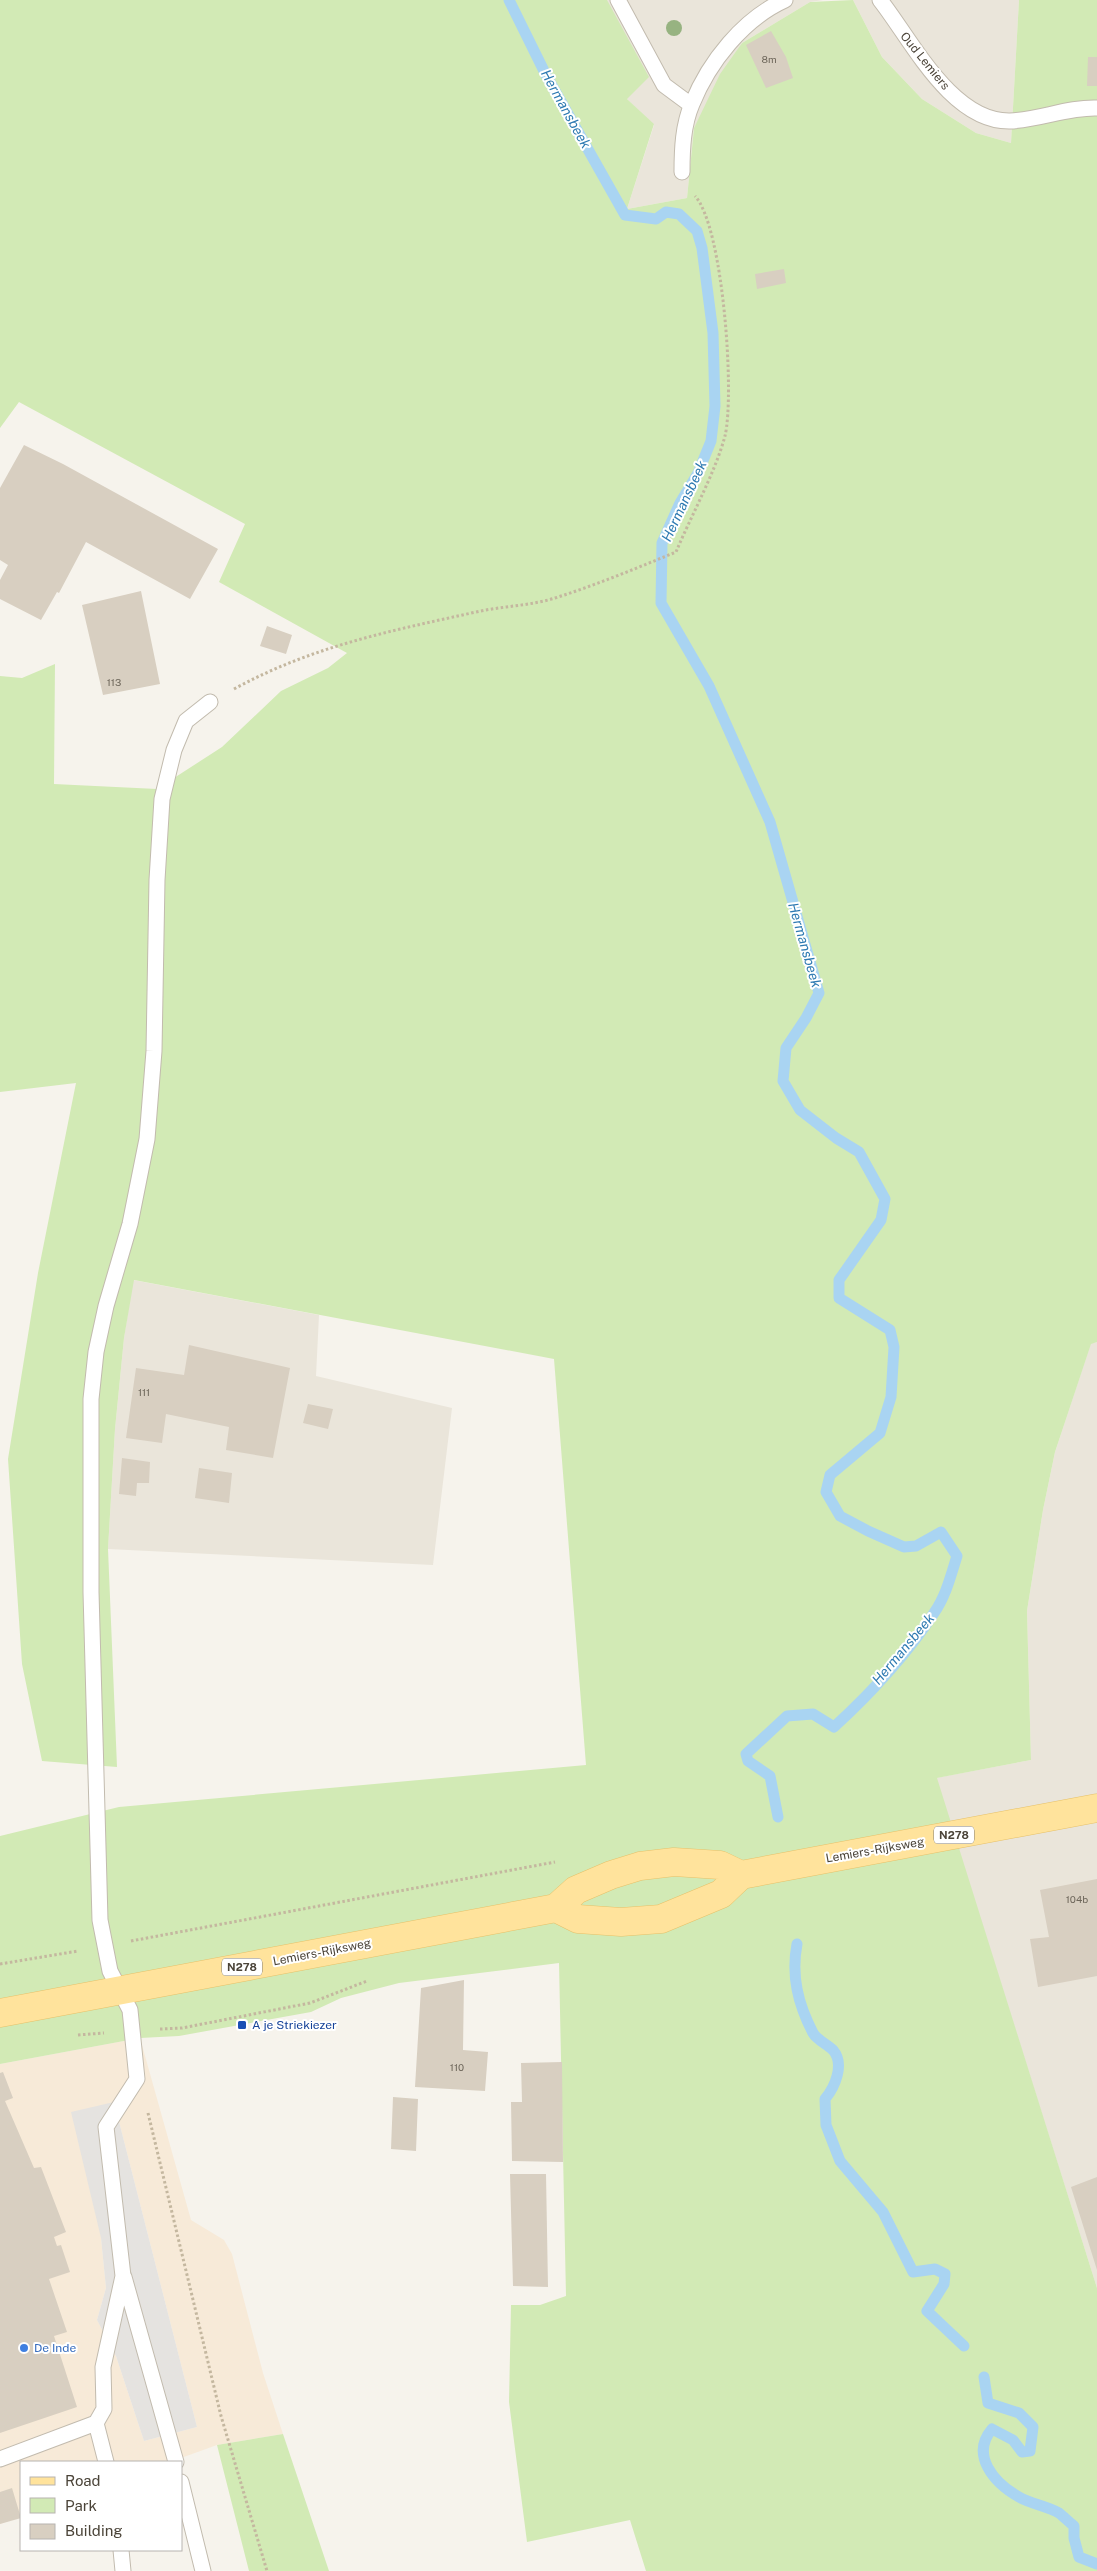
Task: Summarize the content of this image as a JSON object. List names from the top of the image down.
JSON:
{
  "streets": {
    "main road": ["N278", "Lemiers-Rijksweg"],
    "lane": ["Oud Lemiers"]
  },
  "water": ["Hermansbeek"],
  "places": {
    "transit": ["A je Striekiezer"],
    "other": ["De Inde"]
  },
  "house_numbers": [
    "8m",
    "113",
    "111",
    "104b",
    "110"
  ],
  "legend": ["Road", "Park", "Building"]
}
